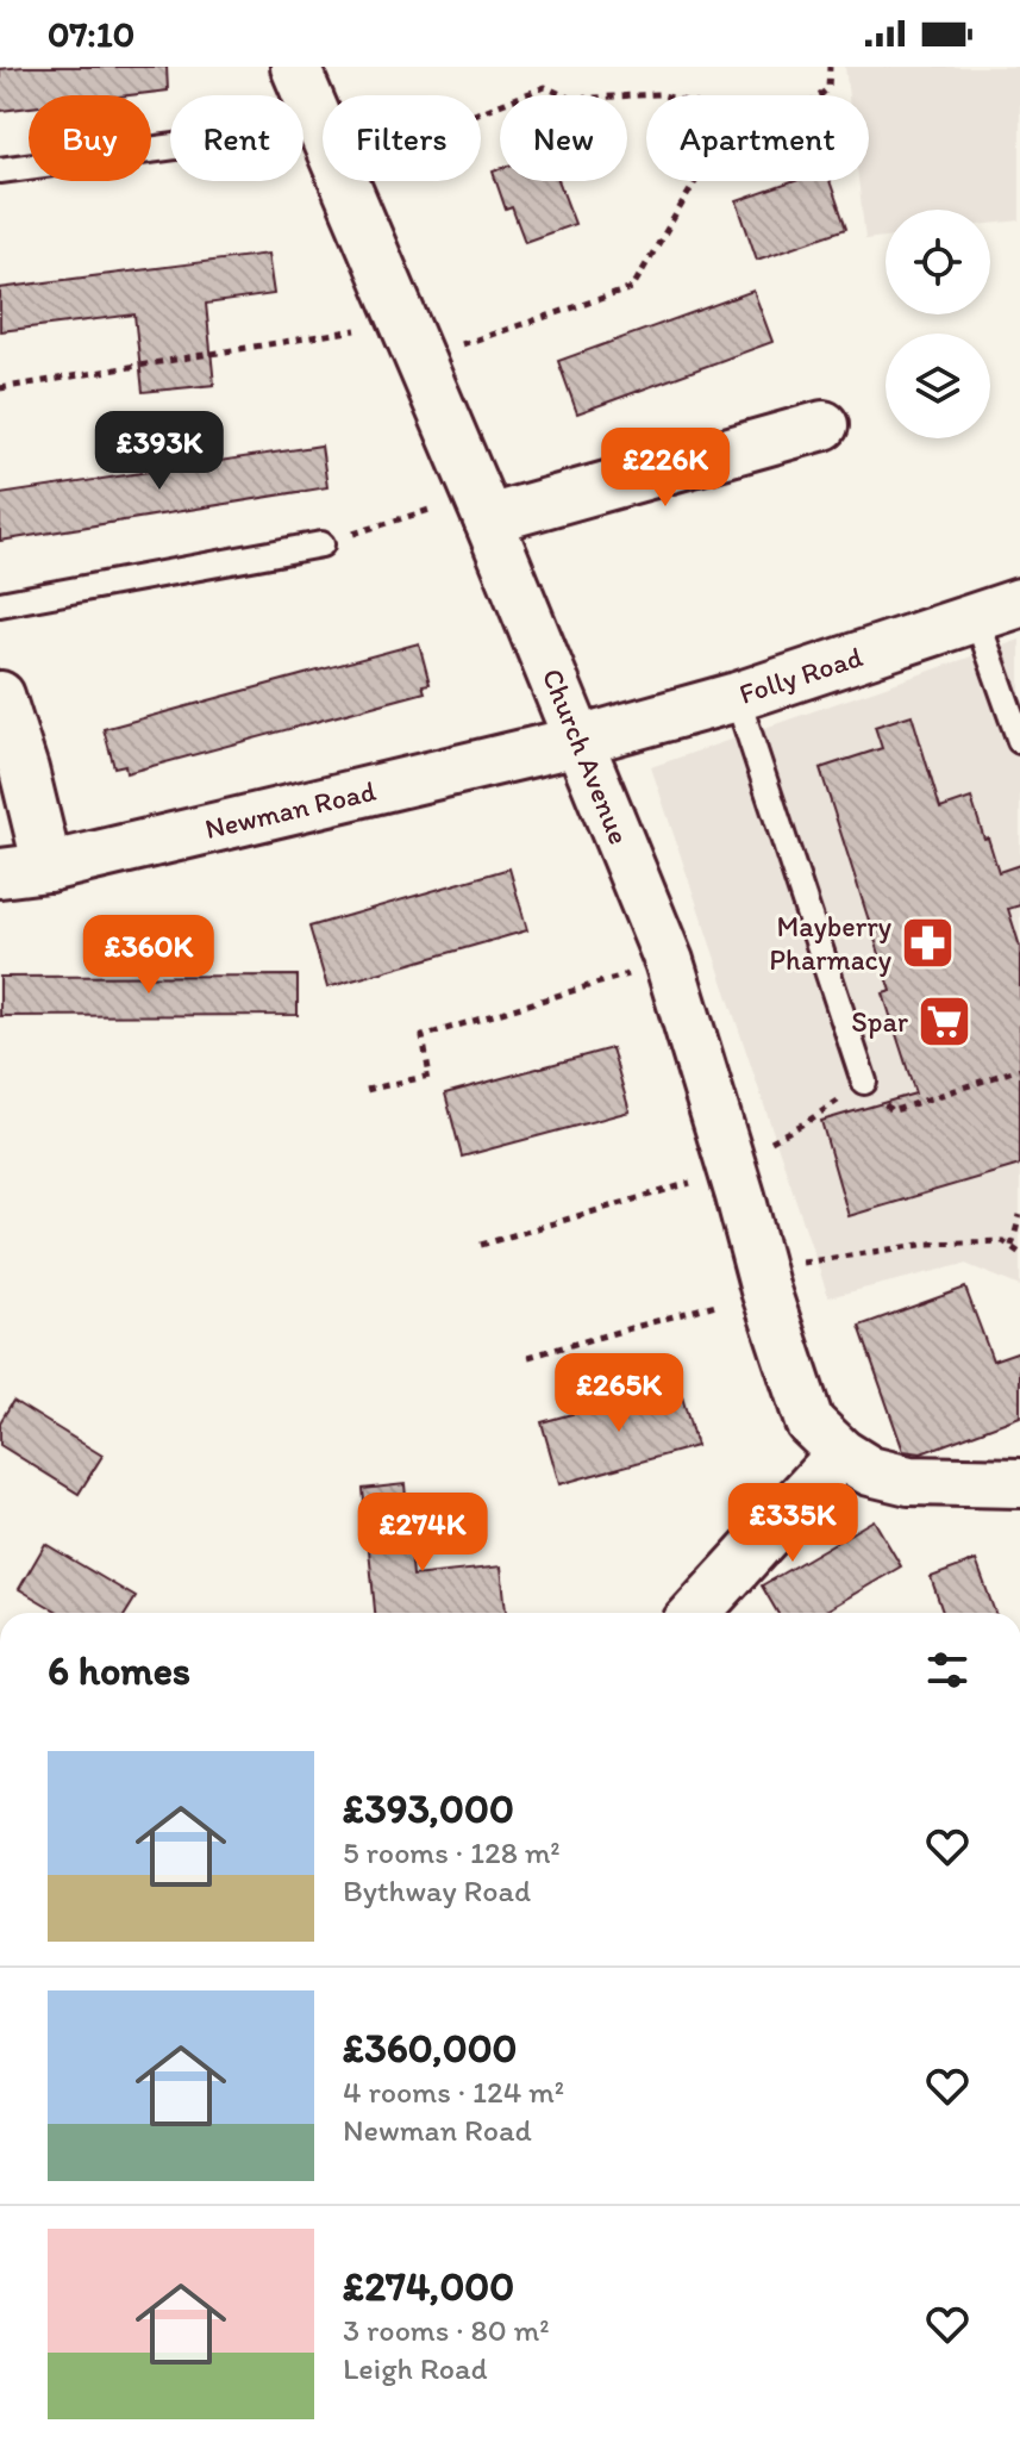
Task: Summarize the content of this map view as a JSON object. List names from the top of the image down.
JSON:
{
  "streets": {
    "street": ["Folly Road", "Church Avenue", "Newman Road"]
  },
  "crossings": [
    ["Folly Road", "Church Avenue"],
    ["Folly Road", "Newman Road"],
    ["Church Avenue", "Newman Road"]
  ],
  "places": {
    "pharmacy": ["Mayberry Pharmacy"],
    "supermarket": ["Spar"]
  },
  "page": {
    "status": "07:10",
    "chip": [
      "Buy",
      "Rent",
      "Filters",
      "New",
      "Apartment"
    ],
    "price": [
      "£393K",
      "£226K",
      "£360K",
      "£265K",
      "£335K",
      "£274K"
    ],
    "heading": "6 homes",
    "list": [
      {
        "name": "£393,000",
        "note": "5 rooms · 128 m² · Bythway Road"
      },
      {
        "name": "£360,000",
        "note": "4 rooms · 124 m² · Newman Road"
      },
      {
        "name": "£274,000",
        "note": "3 rooms · 80 m² · Leigh Road"
      }
    ]
  }
}
